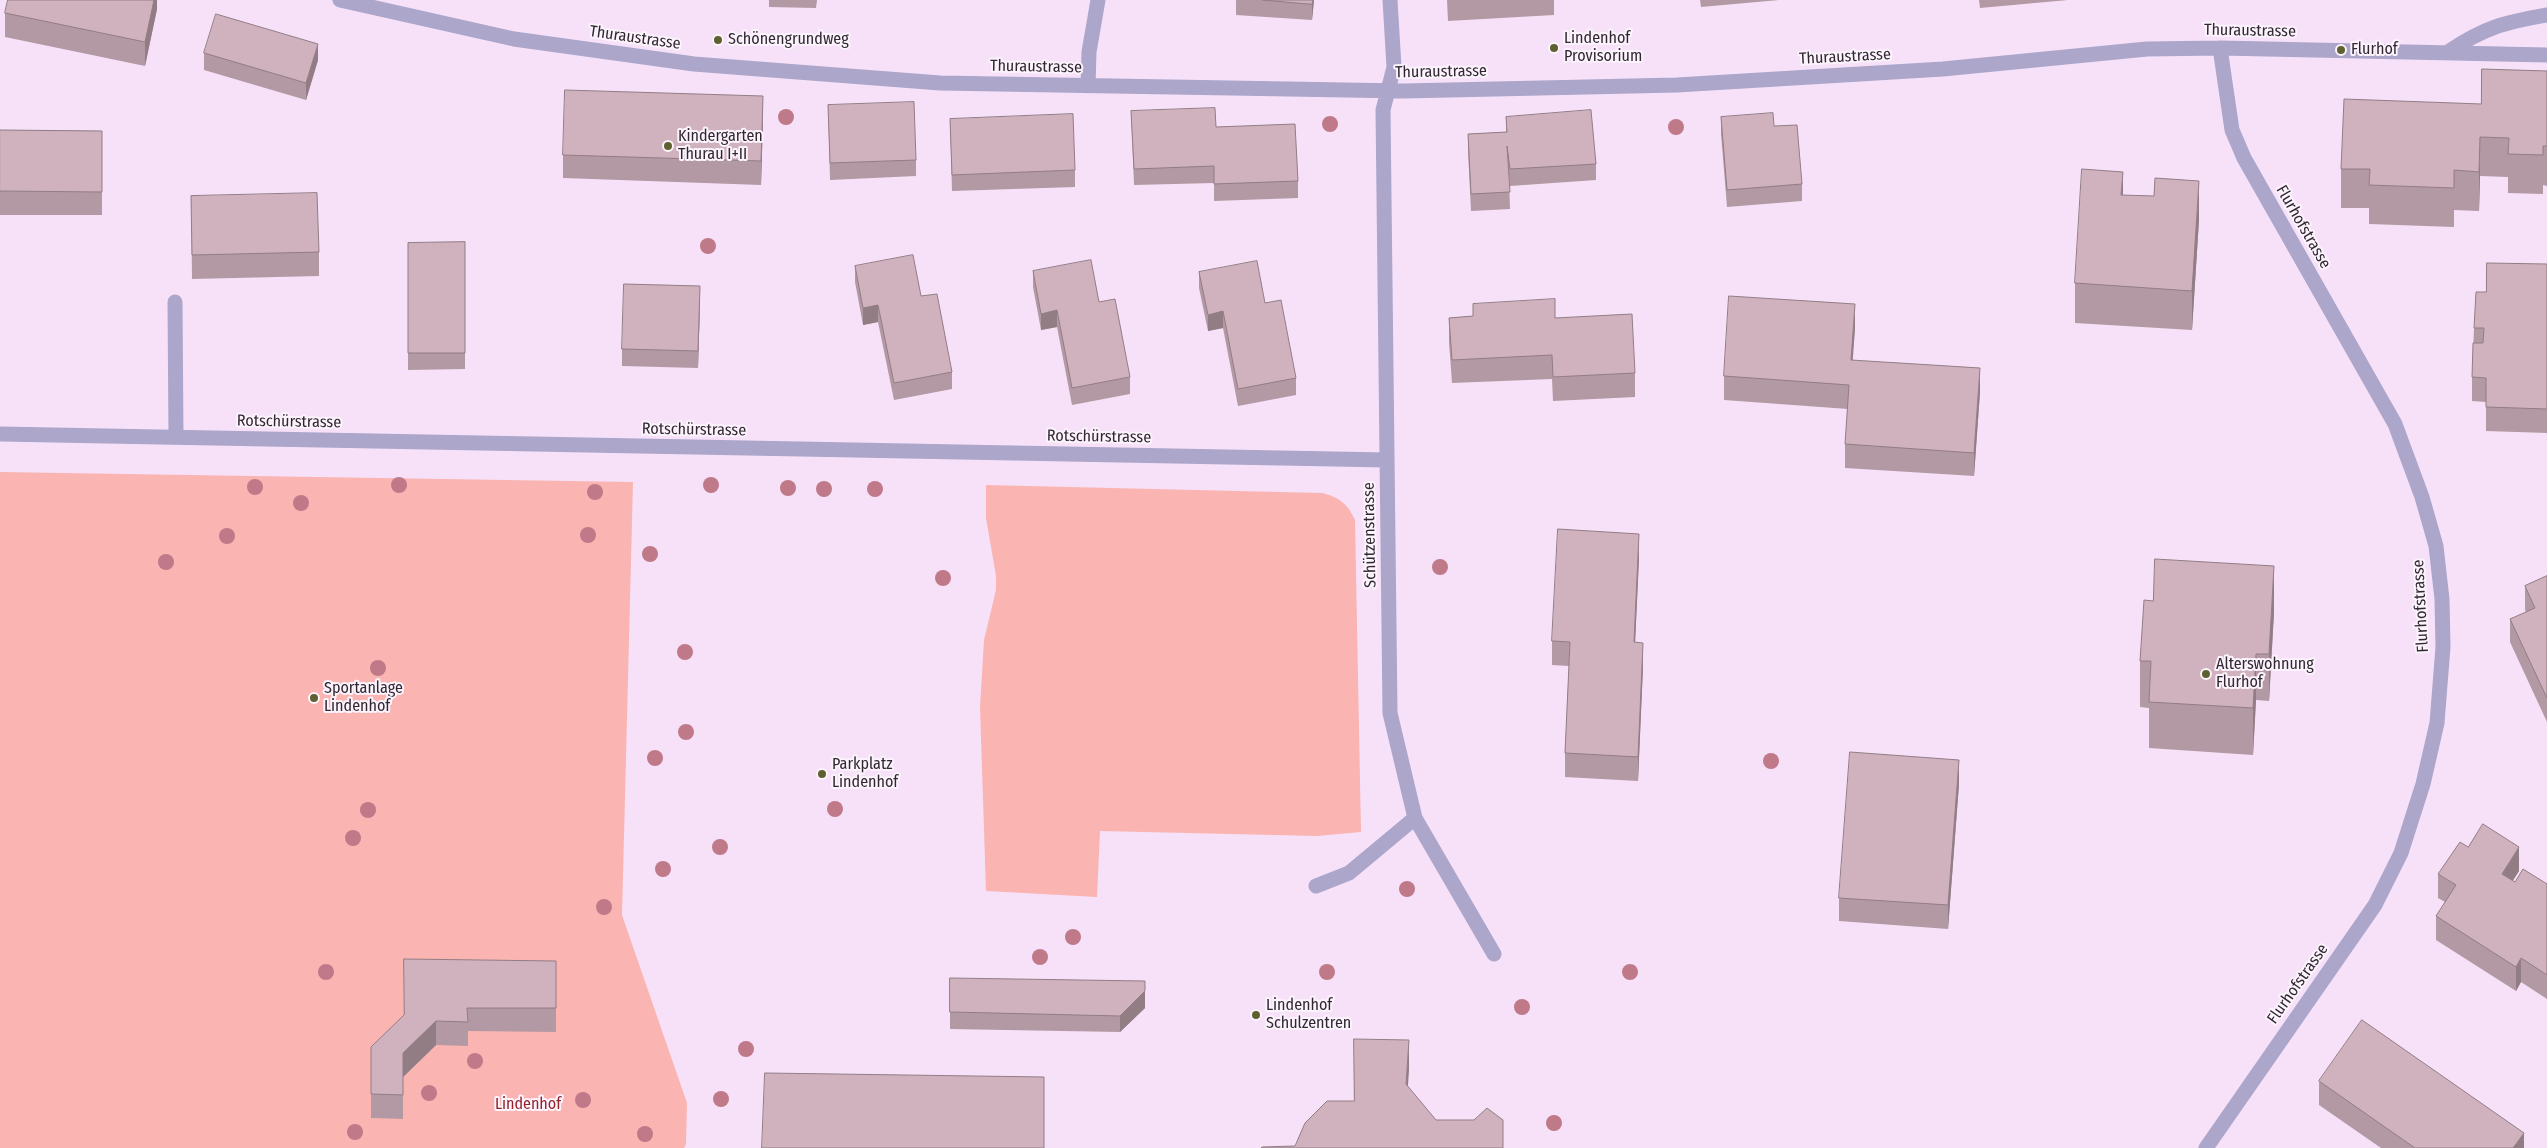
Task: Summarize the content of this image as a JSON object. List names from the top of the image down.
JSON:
{
  "streets": {
    "street": [
      "Thuraustrasse",
      "Flurhofstrasse",
      "Rotschürstrasse",
      "Schützenstrasse"
    ]
  },
  "crossings": [
    ["Thuraustrasse", "Flurhofstrasse"],
    ["Thuraustrasse", "Schützenstrasse"],
    ["Rotschürstrasse", "Schützenstrasse"]
  ],
  "parks": ["Lindenhof"],
  "places": [
    "Schönengrundweg",
    "Lindenhof Provisorium",
    "Flurhof",
    "Kindergarten Thurau I+II",
    "Alterswohnung Flurhof",
    "Sportanlage Lindenhof",
    "Parkplatz Lindenhof",
    "Lindenhof Schulzentren"
  ]
}
